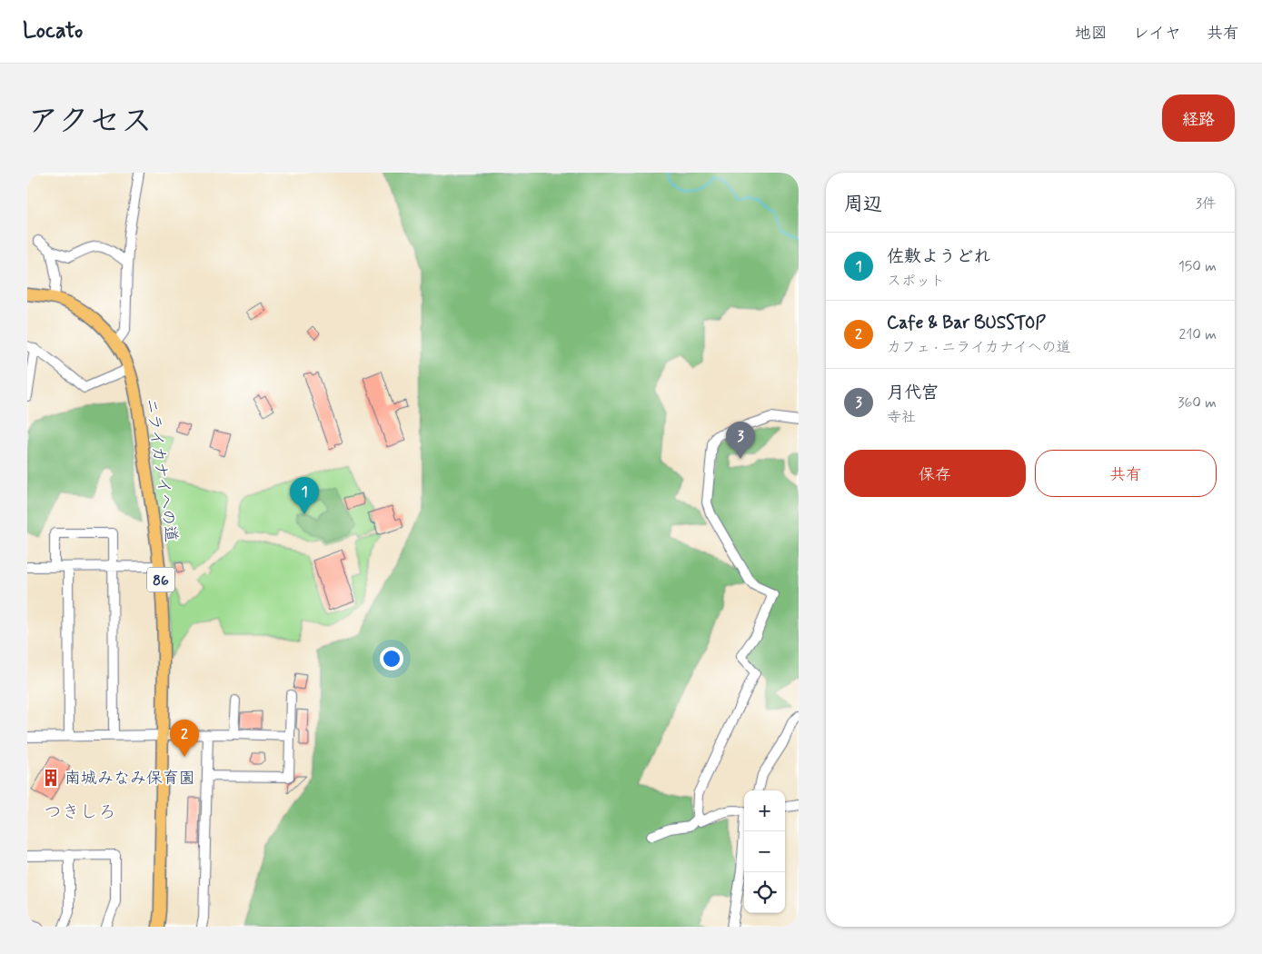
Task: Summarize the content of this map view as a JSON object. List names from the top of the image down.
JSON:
{
  "streets": {
    "main road": ["ニライカナイへの道", "86"]
  },
  "districts": ["つきしろ"],
  "places": {
    "building": ["南城みなみ保育園"]
  },
  "page": {
    "header": "Locato",
    "nav": ["地図", "レイヤ", "共有"],
    "title": "アクセス",
    "buttons": [
      "経路",
      ["保存", "共有"]
    ],
    "heading": ["周辺", "3件"],
    "list": [
      {
        "mark": "1",
        "name": "佐敷ようどれ",
        "note": "スポット",
        "value": "150 m"
      },
      {
        "mark": "2",
        "name": "Cafe & Bar BUSSTOP",
        "note": "カフェ · ニライカナイへの道",
        "value": "210 m"
      },
      {
        "mark": "3",
        "name": "月代宮",
        "note": "寺社",
        "value": "360 m"
      }
    ],
    "pins": ["3", "1", "2"],
    "map_buttons": ["+", "−"]
  }
}
